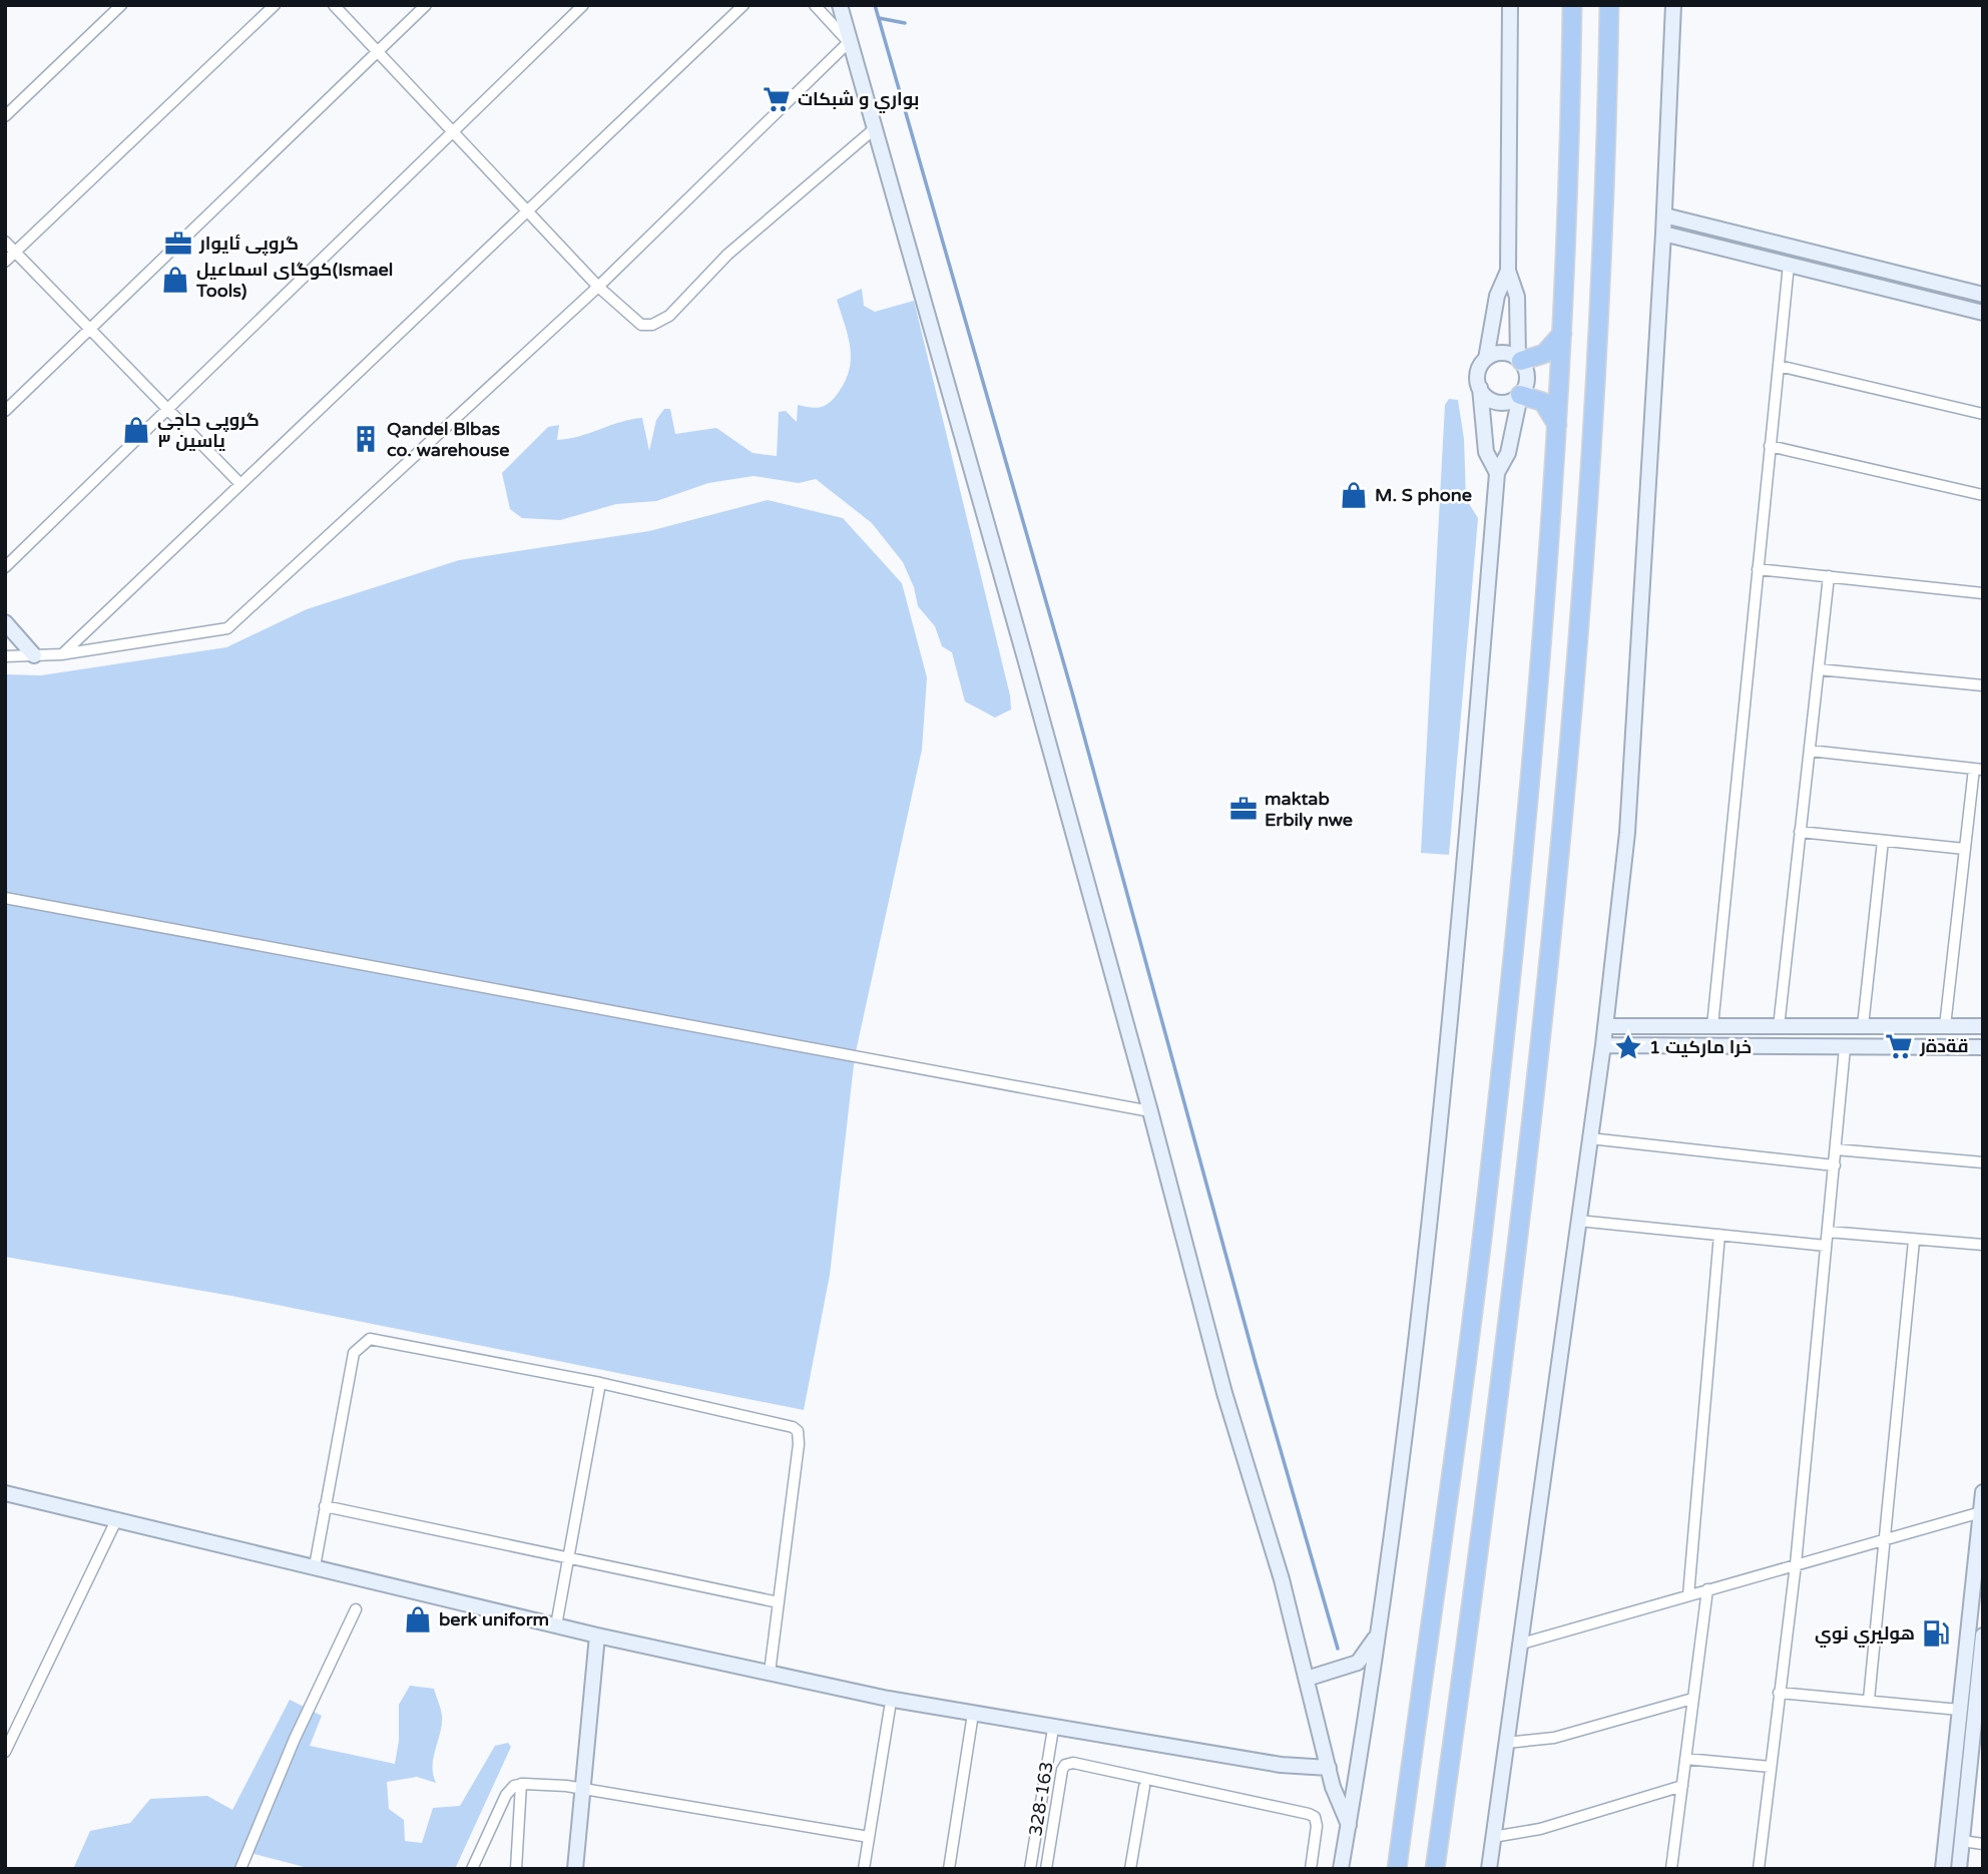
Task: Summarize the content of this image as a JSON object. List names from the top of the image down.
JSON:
{
  "streets": {
    "street": ["328-163"]
  },
  "places": {
    "supermarket": ["بواري و شبكات", "قةدةر"],
    "office": ["گروپى ئايوار", "maktab Erbily nwe"],
    "shop": [
      "كوگای اسماعیل(Ismael Tools)",
      "گروپی حاجی یاسین ٣",
      "M. S phone",
      "berk uniform"
    ],
    "building": ["Qandel Blbas co. warehouse"],
    "place": ["خرا ماركيت 1"],
    "fuel station": ["هوليري نوي"]
  }
}
